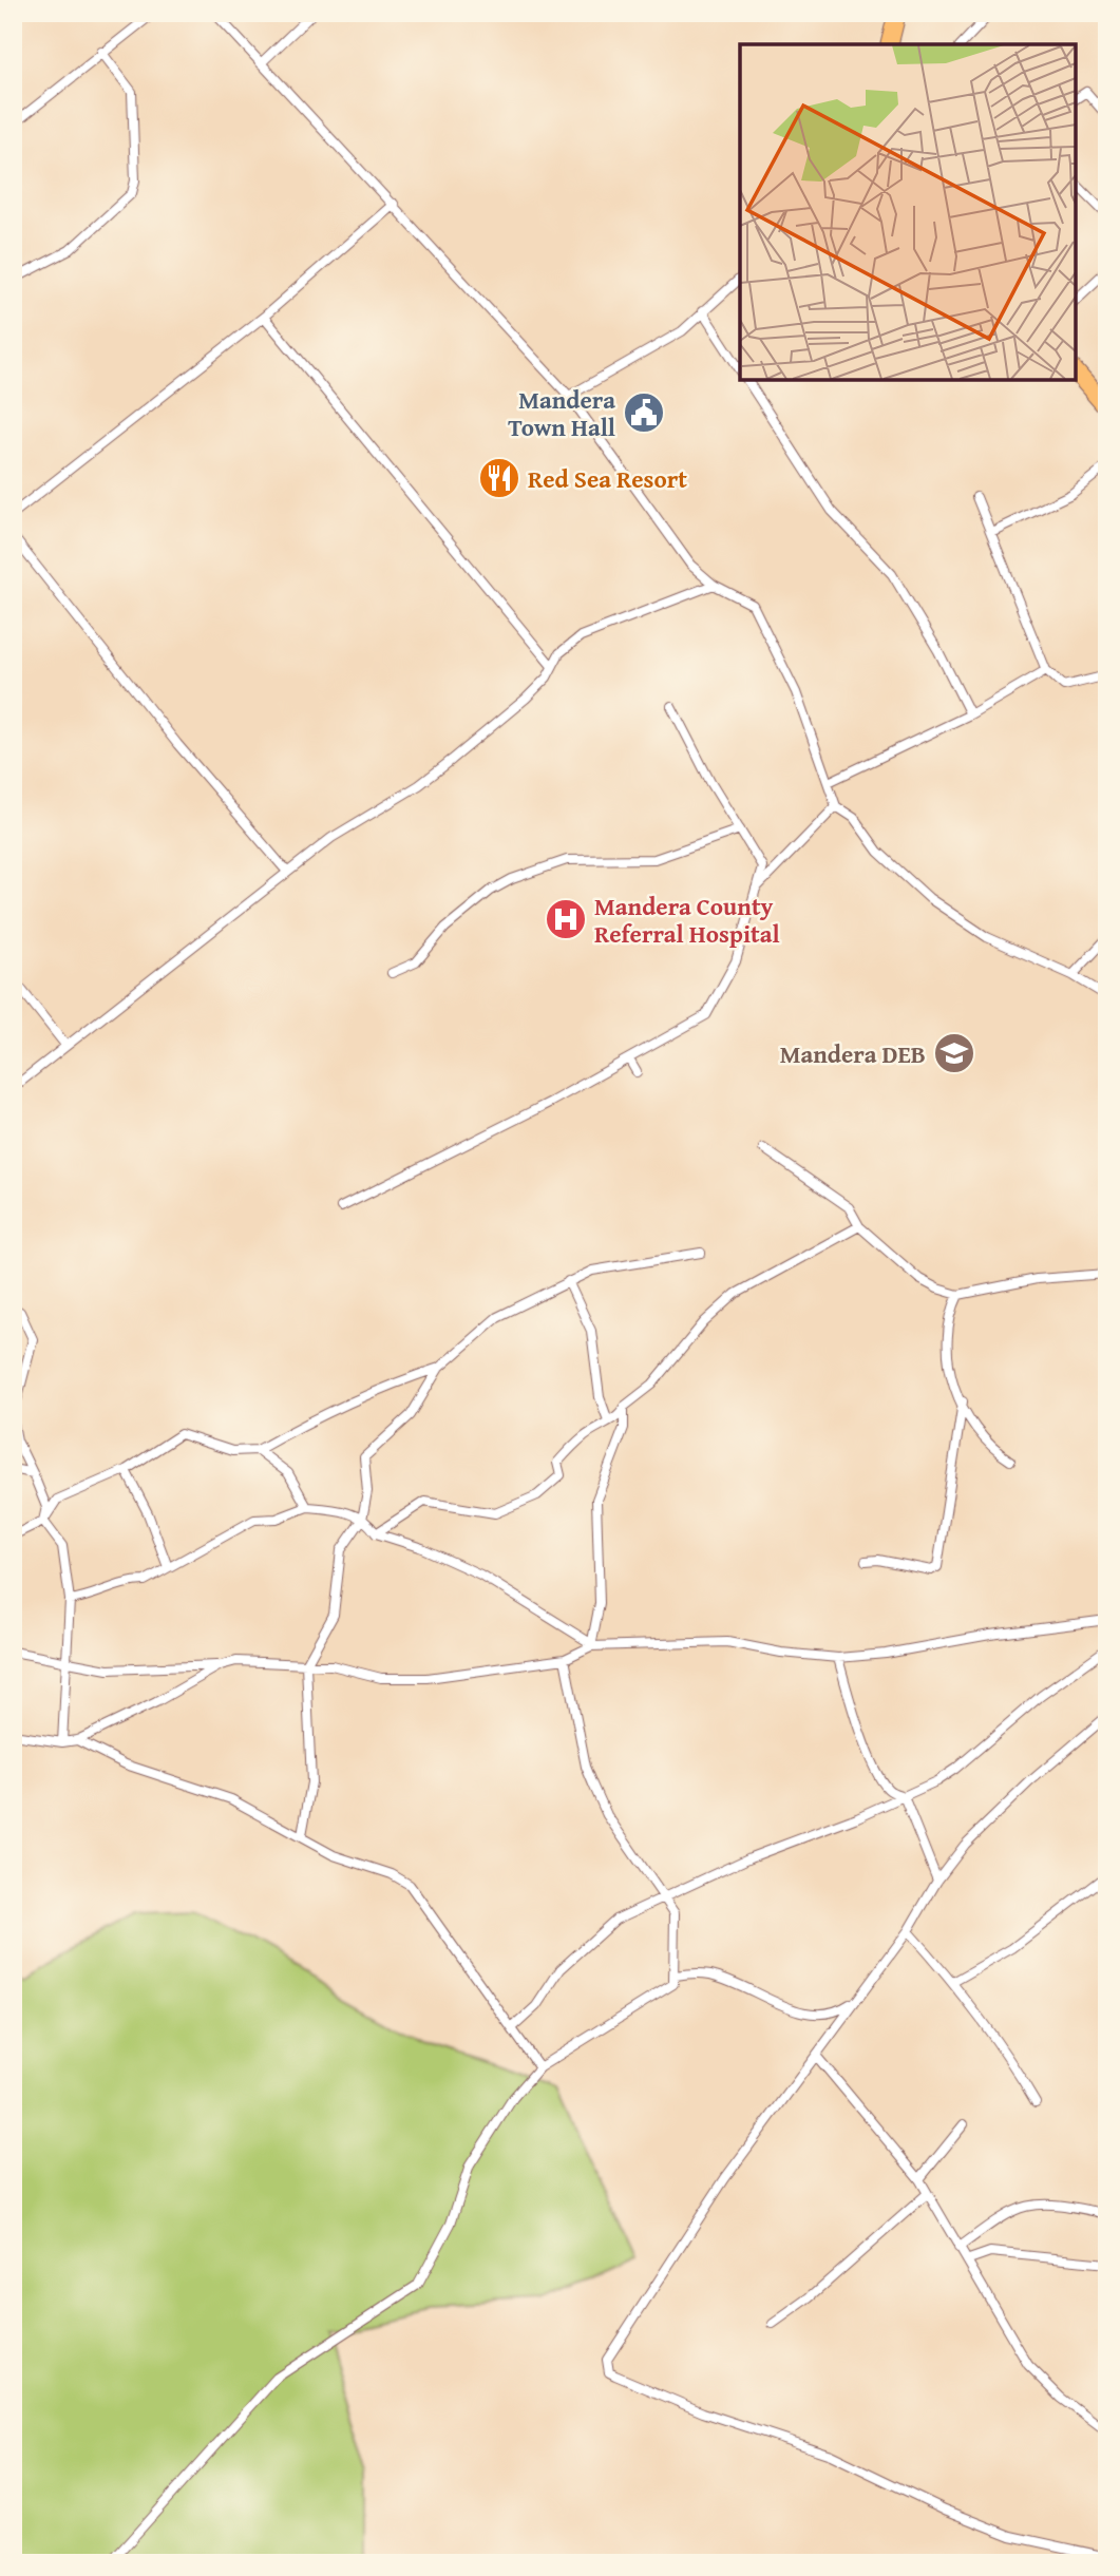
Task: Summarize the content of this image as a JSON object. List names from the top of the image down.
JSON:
{
  "places": {
    "public building": ["Mandera Town Hall"],
    "restaurant": ["Red Sea Resort"],
    "hospital": ["Mandera County Referral Hospital"],
    "school or university": ["Mandera DEB"]
  }
}
